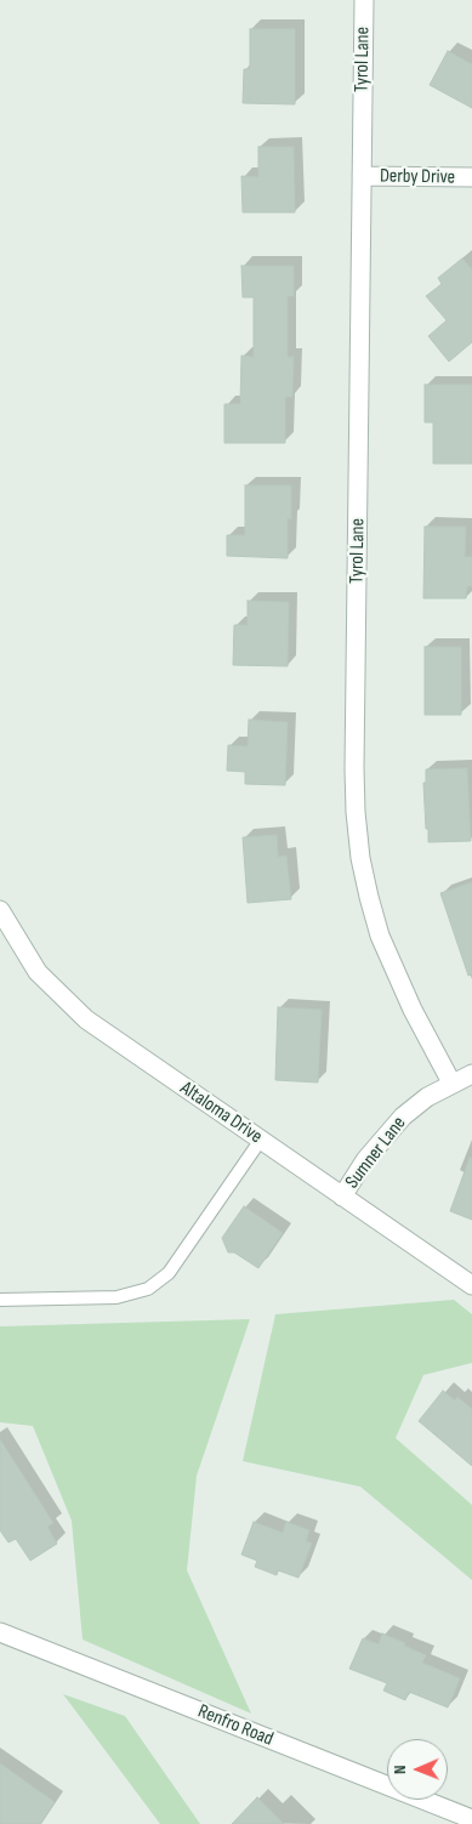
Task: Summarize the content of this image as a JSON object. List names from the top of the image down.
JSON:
{
  "streets": {
    "street": [
      "Tyrol Lane",
      "Derby Drive",
      "Altaloma Drive",
      "Sumner Lane",
      "Renfro Road"
    ]
  },
  "crossings": [
    ["Tyrol Lane", "Derby Drive"],
    ["Tyrol Lane", "Sumner Lane"],
    ["Altaloma Drive", "Sumner Lane"]
  ],
  "north": "left"
}
